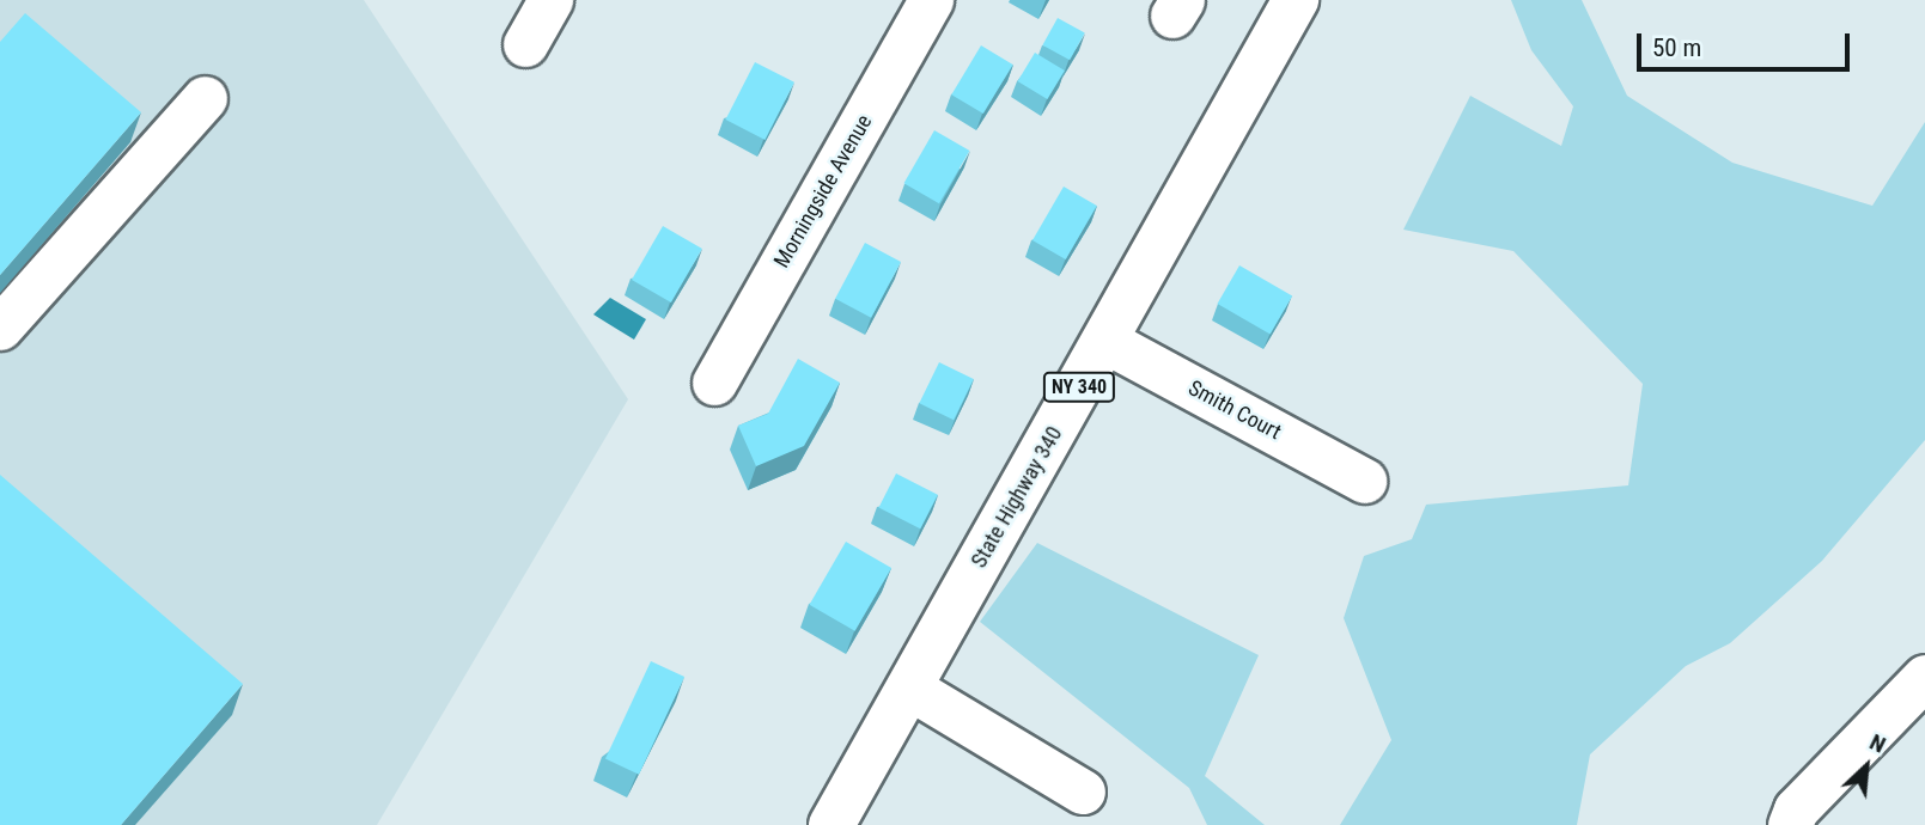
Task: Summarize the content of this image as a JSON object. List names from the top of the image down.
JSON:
{
  "streets": {
    "main road": ["NY 340", "State Highway 340"],
    "street": ["Morningside Avenue", "Smith Court"]
  },
  "crossings": [
    ["Smith Court", "State Highway 340"]
  ],
  "scale_bar": "50 m",
  "north": "top right"
}
